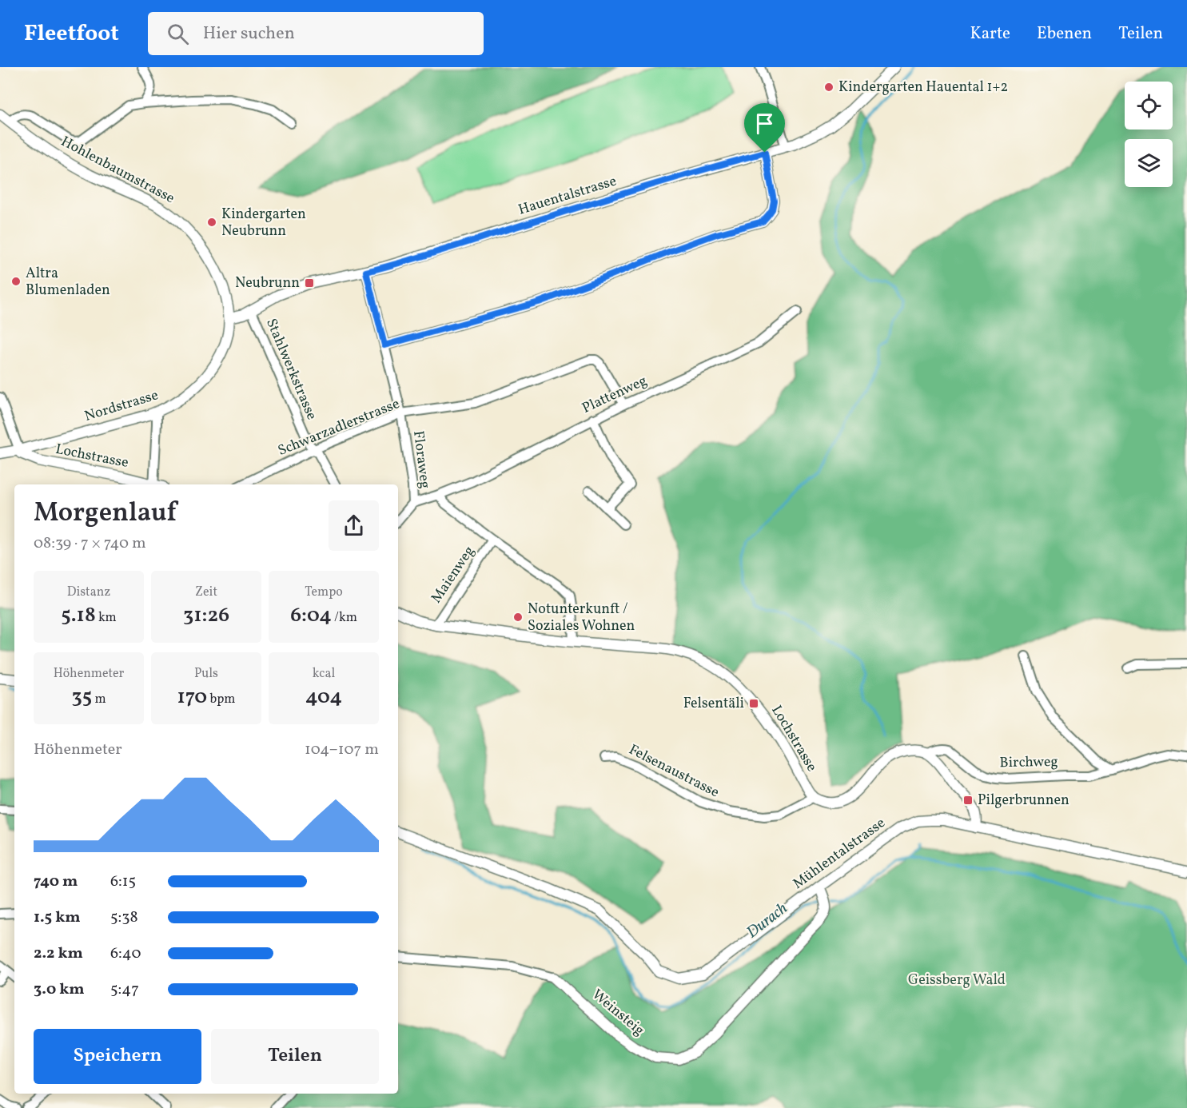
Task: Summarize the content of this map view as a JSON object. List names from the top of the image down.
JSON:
{
  "streets": {
    "street": [
      "Hohlenbaumstrasse",
      "Hauentalstrasse",
      "Stahlwerkstrasse",
      "Plattenweg",
      "Nordstrasse",
      "Schwarzadlerstrasse",
      "Lochstrasse",
      "Floraweg",
      "Maienweg",
      "Birchweg",
      "Felsenaustrasse",
      "Mühlentalstrasse",
      "Weinsteig"
    ]
  },
  "crossings": [
    ["Hohlenbaumstrasse", "Hauentalstrasse"],
    ["Hohlenbaumstrasse", "Nordstrasse"],
    ["Hauentalstrasse", "Stahlwerkstrasse"],
    ["Hauentalstrasse", "Nordstrasse"],
    ["Hauentalstrasse", "Floraweg"],
    ["Stahlwerkstrasse", "Schwarzadlerstrasse"],
    ["Plattenweg", "Schwarzadlerstrasse"],
    ["Plattenweg", "Floraweg"],
    ["Nordstrasse", "Lochstrasse"],
    ["Schwarzadlerstrasse", "Floraweg"],
    ["Lochstrasse", "Floraweg"],
    ["Lochstrasse", "Maienweg"],
    ["Lochstrasse", "Felsenaustrasse"],
    ["Floraweg", "Maienweg"],
    ["Mühlentalstrasse", "Weinsteig"]
  ],
  "water": ["Durach"],
  "parks": ["Geissberg Wald"],
  "places": {
    "other": [
      "Kindergarten Hauental 1+2",
      "Kindergarten Neubrunn",
      "Altra Blumenladen",
      "Notunterkunft / Soziales Wohnen"
    ],
    "transit": ["Neubrunn", "Felsentäli", "Pilgerbrunnen"]
  },
  "page": {
    "header": "Fleetfoot",
    "search": "Hier suchen",
    "nav": ["Karte", "Ebenen", "Teilen"],
    "heading": ["Morgenlauf", "08:39 · 7 × 740 m"],
    "stats": [
      ["Distanz", "5.18 km"],
      ["Zeit", "31:26"],
      ["Tempo", "6:04 /km"],
      ["Höhenmeter", "35 m"],
      ["Puls", "170 bpm"],
      ["kcal", "404"]
    ],
    "chart": ["Höhenmeter", "104–107 m"],
    "list": [
      {
        "name": "740 m",
        "note": "6:15"
      },
      {
        "name": "1.5 km",
        "note": "5:38"
      },
      {
        "name": "2.2 km",
        "note": "6:40"
      },
      {
        "name": "3.0 km",
        "note": "5:47"
      }
    ],
    "buttons": ["Speichern", "Teilen"]
  }
}
